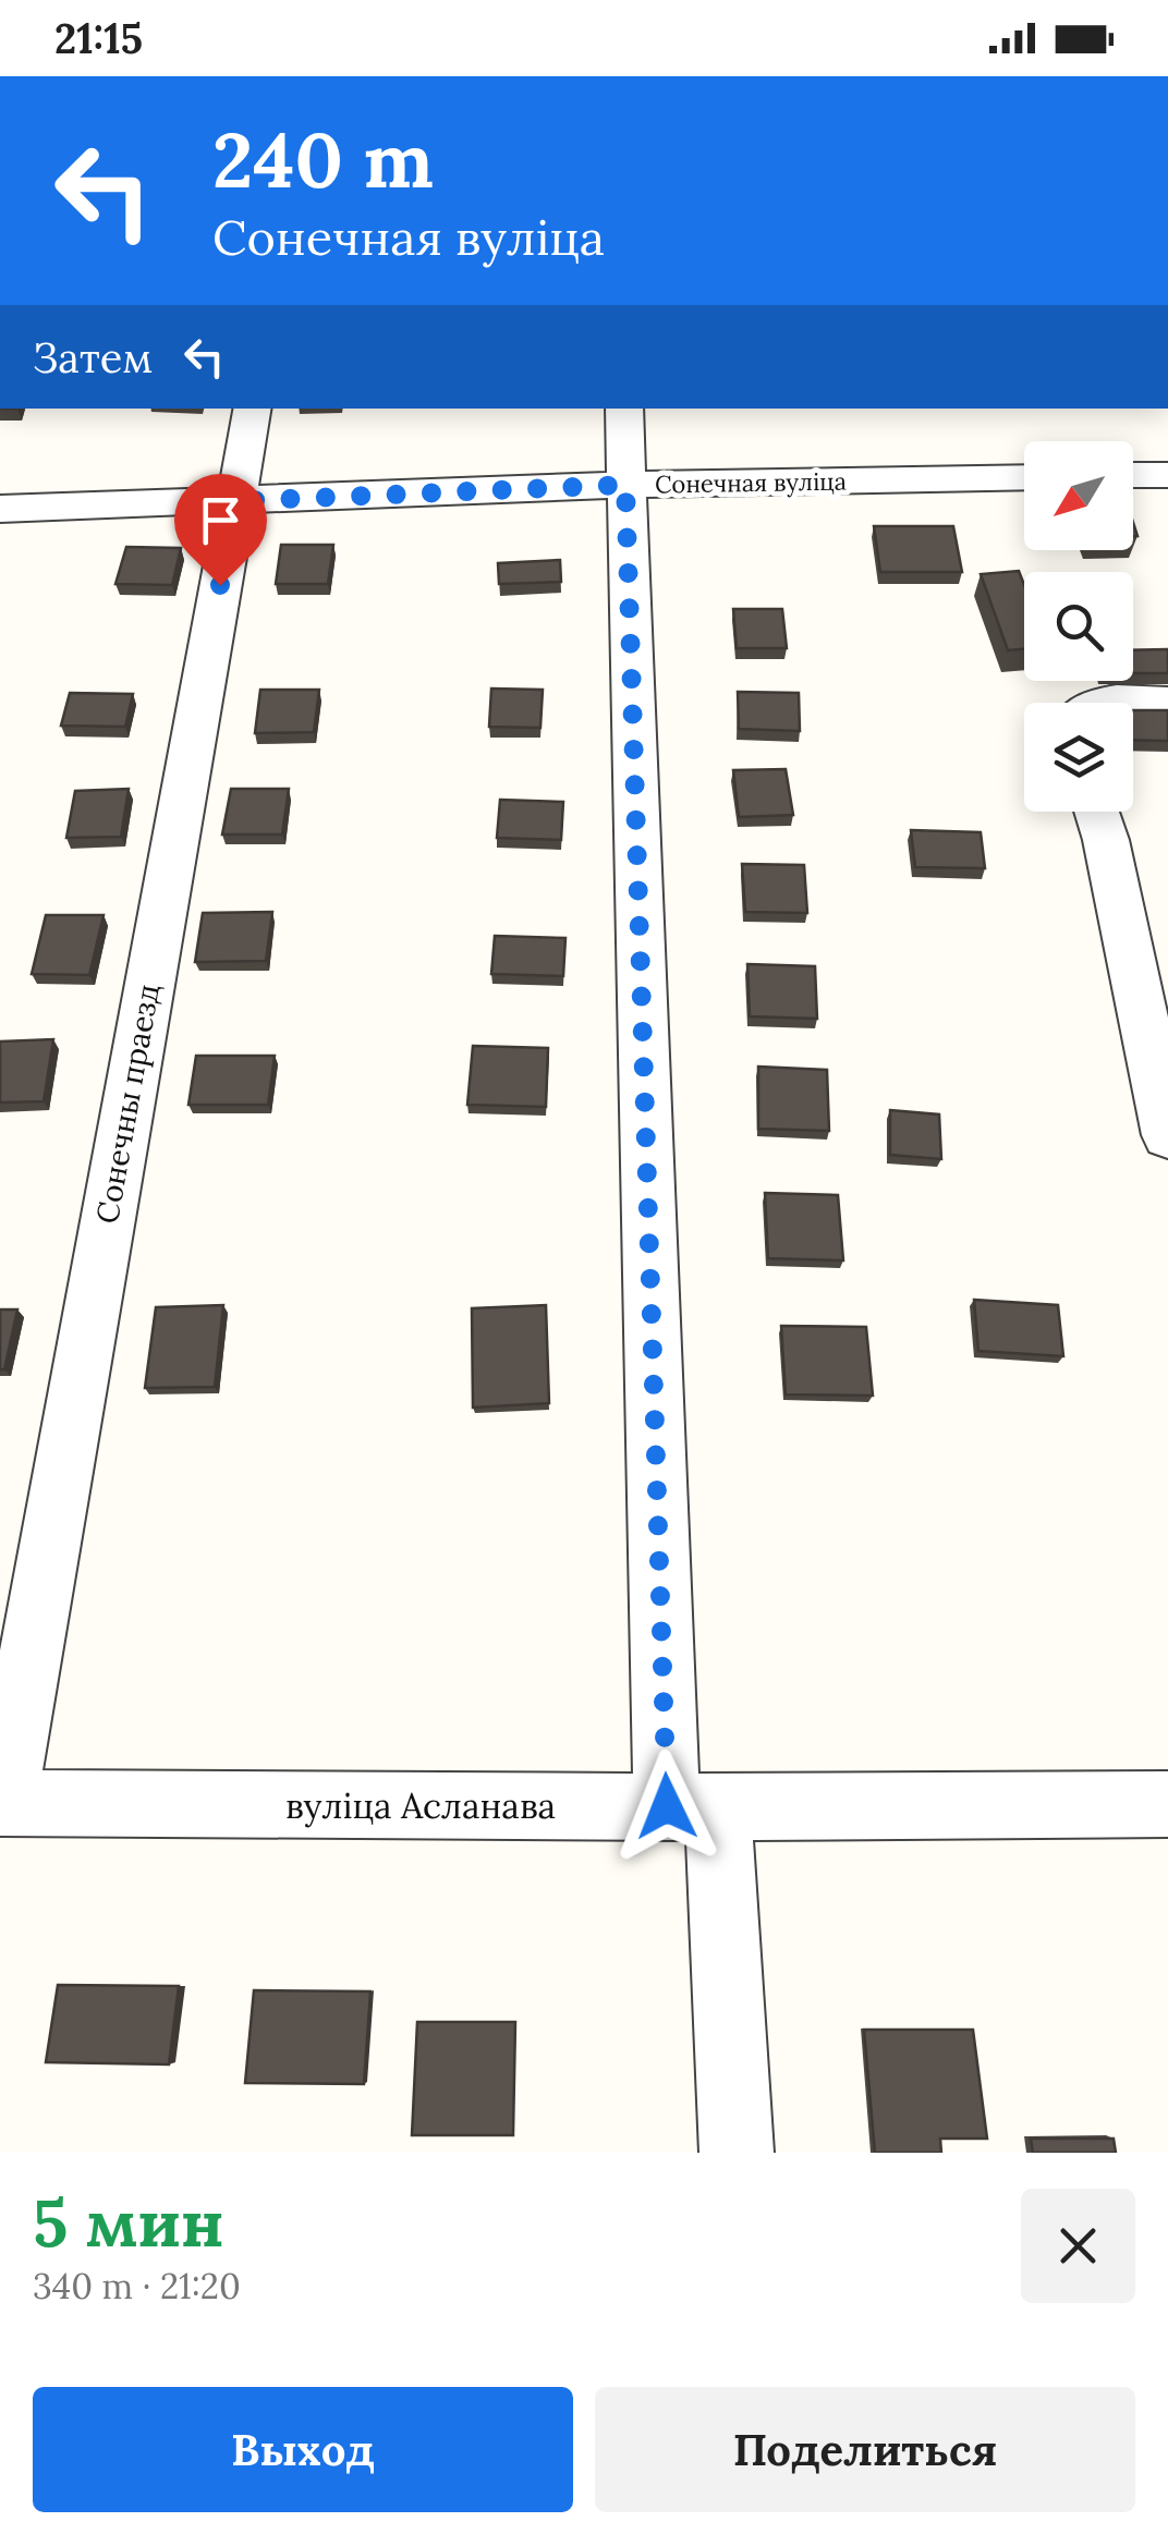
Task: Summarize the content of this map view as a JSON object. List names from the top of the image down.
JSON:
{
  "streets": {
    "street": ["Сонечная вуліца", "Сонечны праезд", "вуліца Асланава"]
  },
  "crossings": [
    ["Сонечная вуліца", "Сонечны праезд"],
    ["Сонечны праезд", "вуліца Асланава"]
  ],
  "north": "bottom left",
  "page": {
    "status": "21:15",
    "turn": ["240 m", "Сонечная вуліца"],
    "then": "Затем",
    "heading": ["5 мин", "340 m · 21:20"],
    "buttons": ["Выход", "Поделиться"]
  }
}
